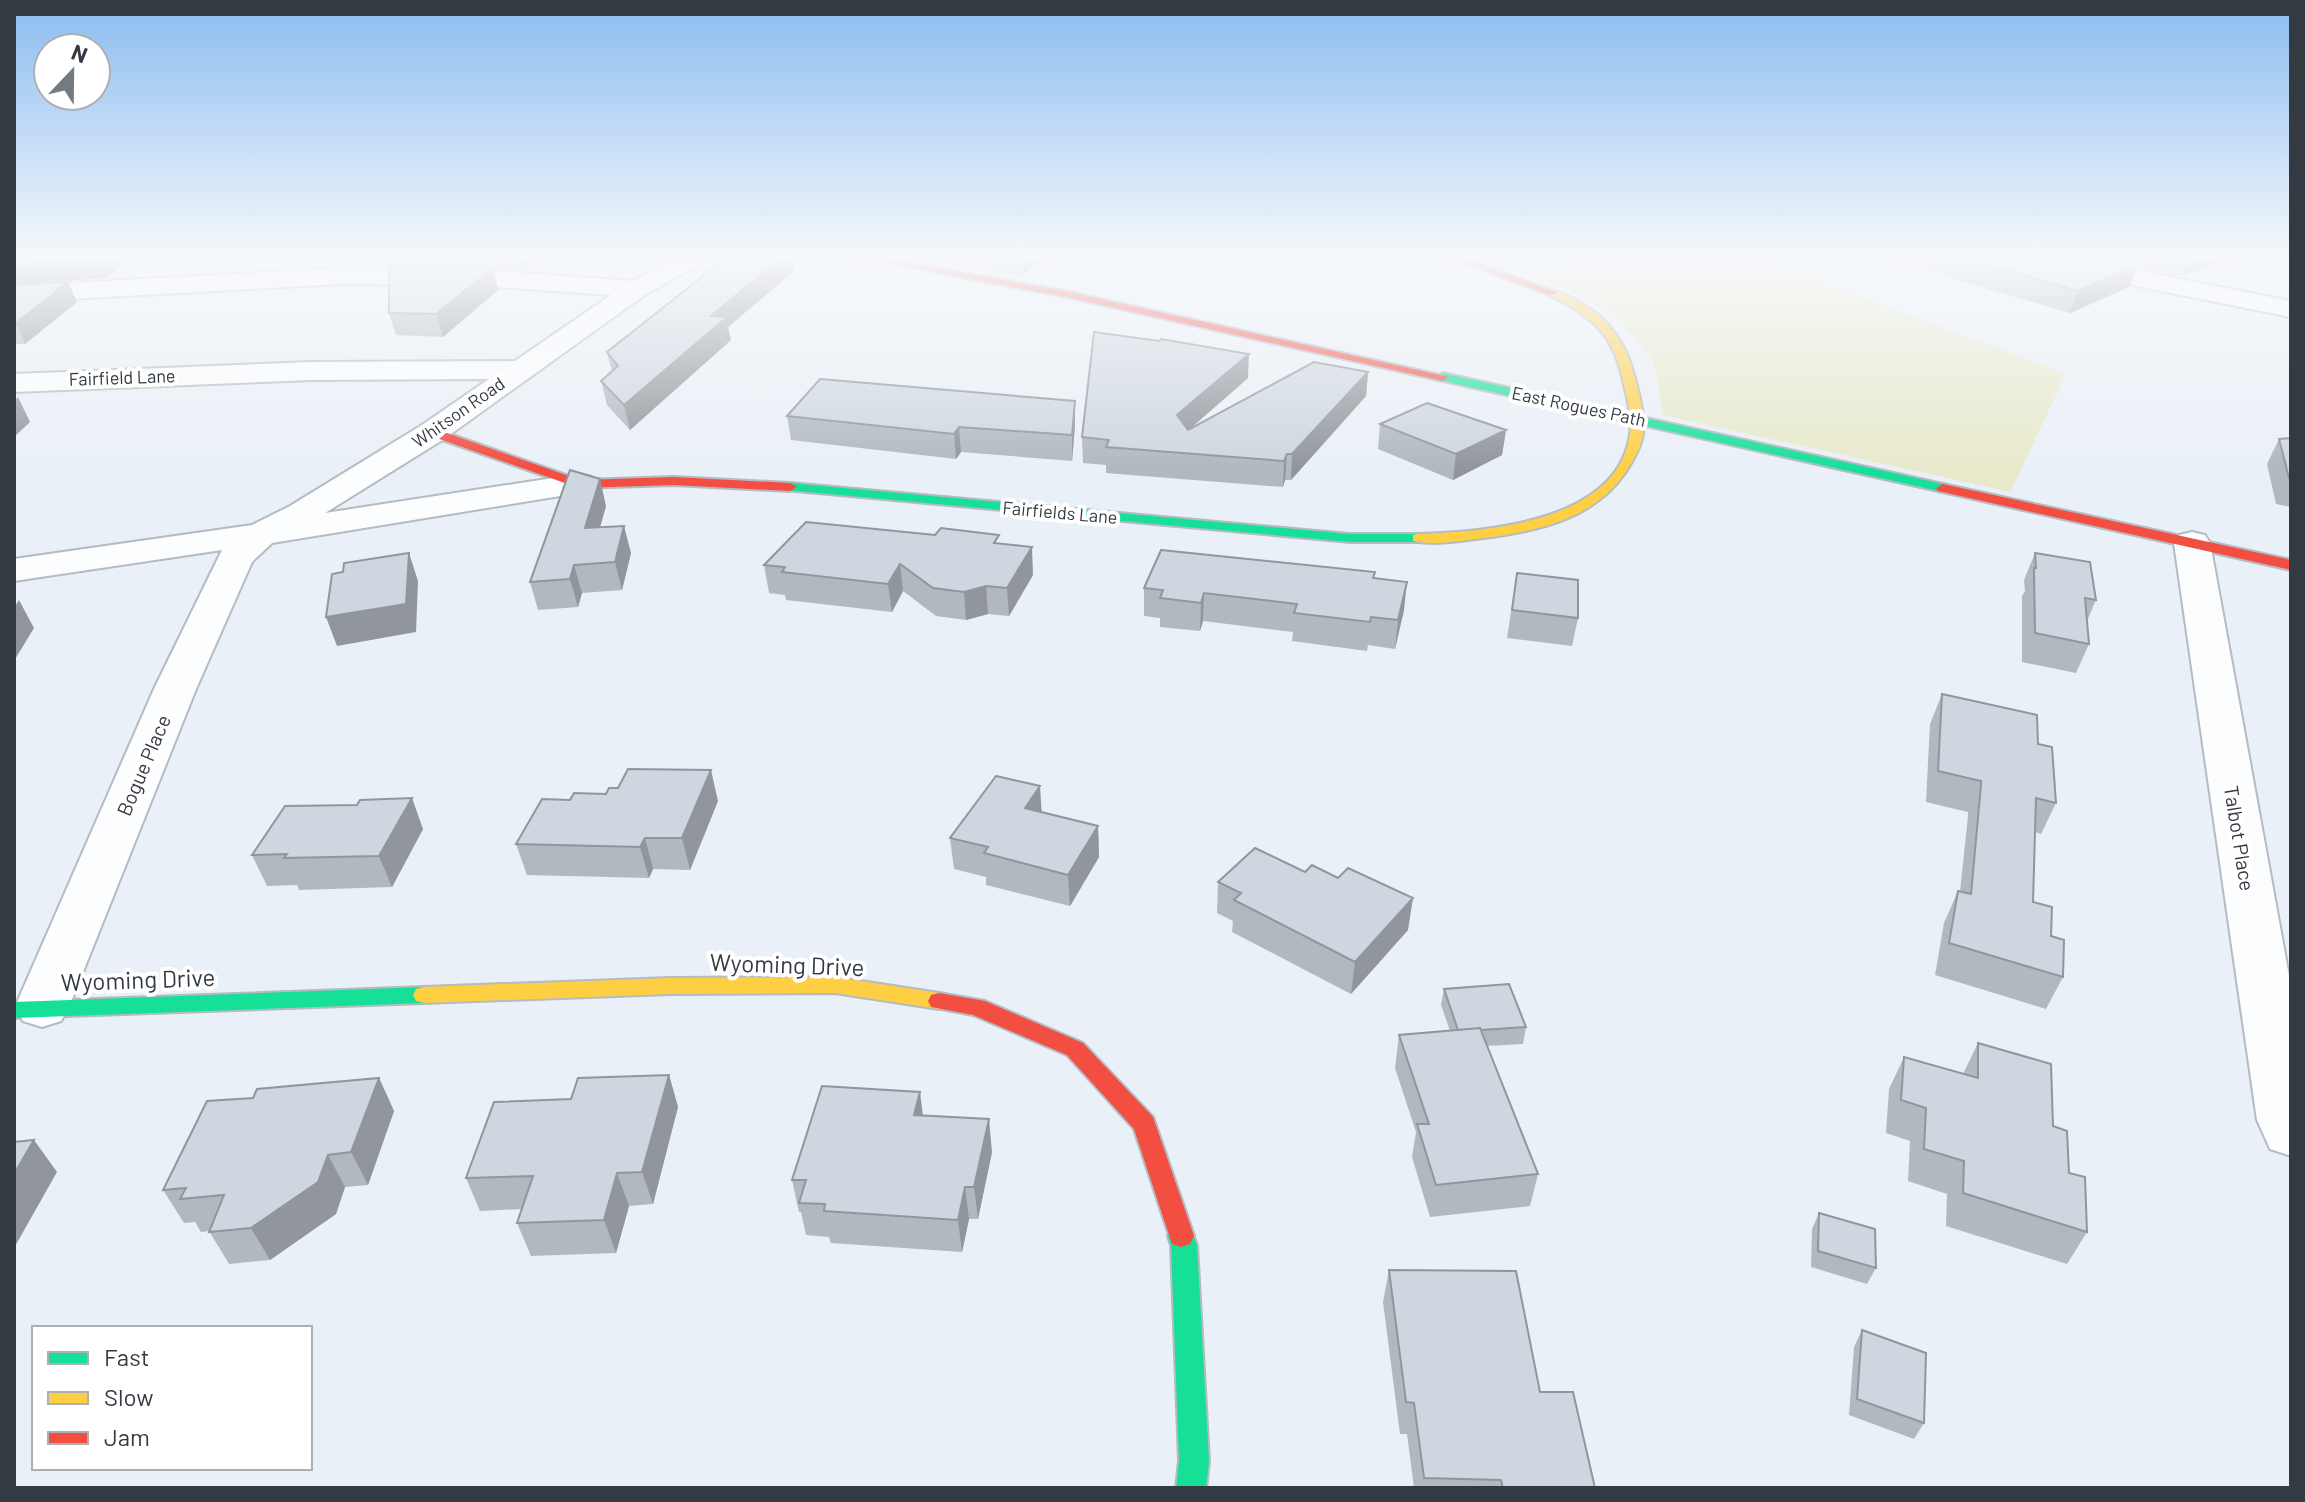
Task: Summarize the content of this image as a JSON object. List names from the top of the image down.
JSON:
{
  "streets": {
    "street": [
      "Fairfield Lane",
      "East Rogues Path",
      "Whitson Road",
      "Fairfields Lane",
      "Bogue Place",
      "Talbot Place",
      "Wyoming Drive"
    ]
  },
  "crossings": [
    ["Fairfield Lane", "Whitson Road"],
    ["East Rogues Path", "Fairfields Lane"],
    ["East Rogues Path", "Talbot Place"],
    ["Whitson Road", "Fairfields Lane"],
    ["Whitson Road", "Bogue Place"],
    ["Bogue Place", "Wyoming Drive"]
  ],
  "legend": ["Fast", "Slow", "Jam"],
  "north": "top"
}
